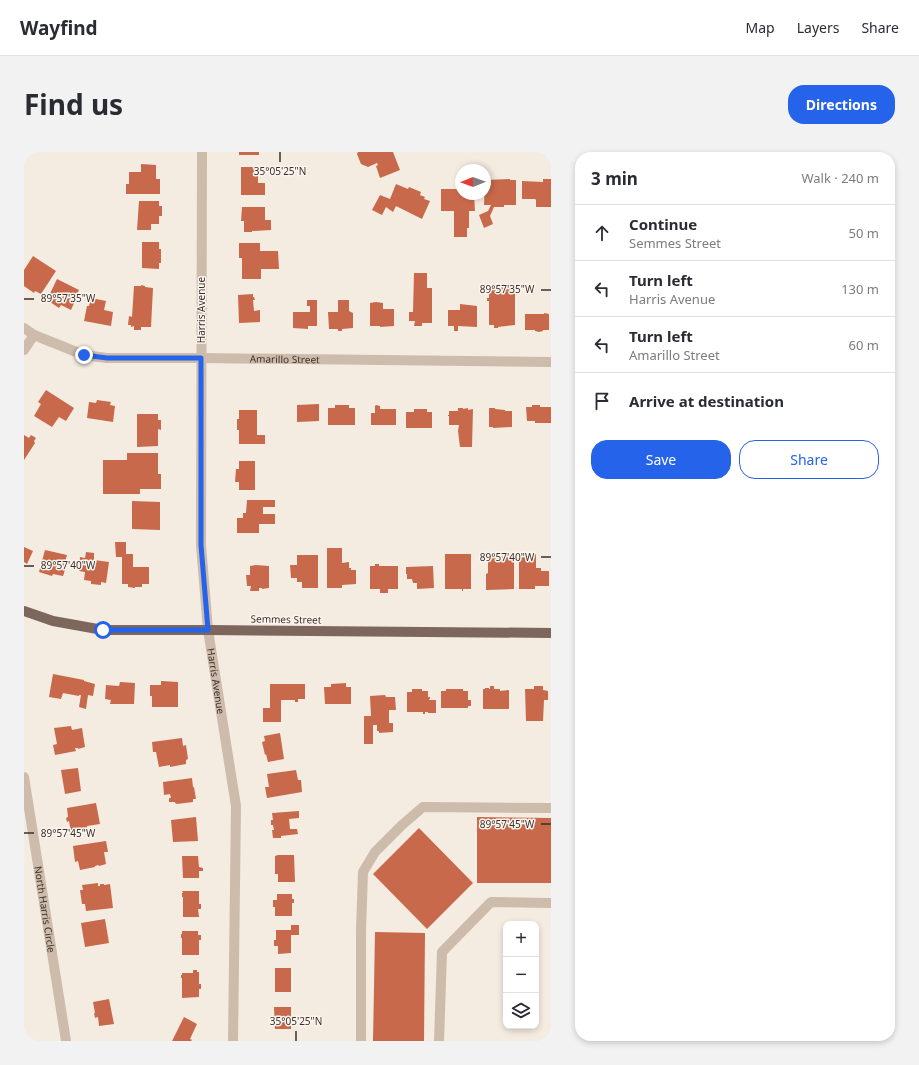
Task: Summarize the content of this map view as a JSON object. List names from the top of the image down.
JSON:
{
  "streets": {
    "main road": ["Semmes Street"],
    "street": ["Harris Avenue", "Amarillo Street", "North Harris Circle"]
  },
  "crossings": [
    ["Harris Avenue", "Amarillo Street"],
    ["Harris Avenue", "Semmes Street"]
  ],
  "north": "left",
  "page": {
    "header": "Wayfind",
    "nav": ["Map", "Layers", "Share"],
    "title": "Find us",
    "buttons": [
      "Directions",
      ["Save", "Share"]
    ],
    "heading": ["3 min", "Walk · 240 m"],
    "list": [
      ["Continue", "Semmes Street", "50 m"],
      ["Turn left", "Harris Avenue", "130 m"],
      ["Turn left", "Amarillo Street", "60 m"],
      "Arrive at destination"
    ],
    "map_buttons": ["+", "−"]
  },
  "coordinates": [
    "35°05'25\"N",
    "89°57'35\"W",
    "89°57'40\"W",
    "89°57'45\"W"
  ]
}
